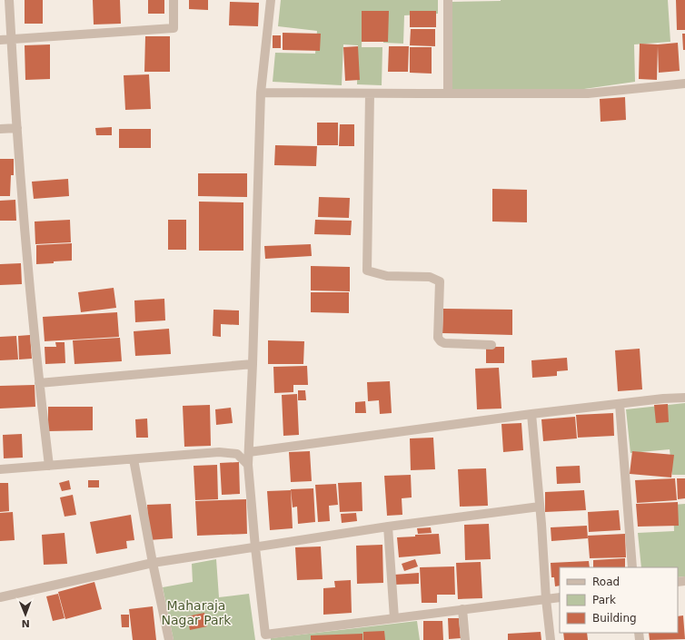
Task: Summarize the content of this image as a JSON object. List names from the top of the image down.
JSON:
{
  "parks": ["Maharaja Nagar Park"],
  "legend": ["Road", "Park", "Building"],
  "north": "bottom"
}
